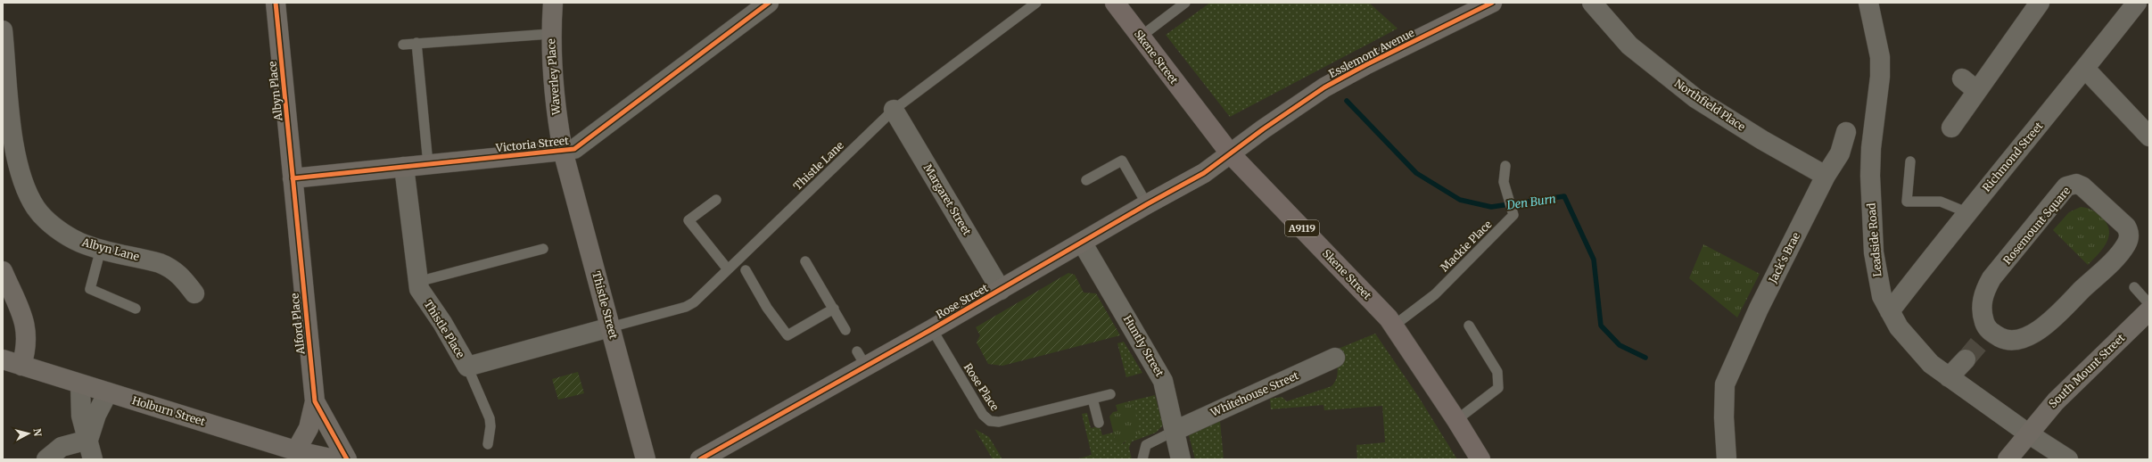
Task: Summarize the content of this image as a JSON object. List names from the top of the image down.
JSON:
{
  "streets": {
    "main road": ["Skene Street", "A9119"],
    "street": [
      "Esslemont Avenue",
      "Waverley Place",
      "Albyn Place",
      "Northfield Place",
      "Victoria Street",
      "Richmond Street",
      "Margaret Street",
      "Rosemount Square",
      "Leadside Road",
      "Albyn Lane",
      "Jack's Brae",
      "Rose Street",
      "Thistle Street",
      "Alford Place",
      "Thistle Place",
      "Huntly Street",
      "South Mount Street",
      "Whitehouse Street",
      "Holburn Street"
    ],
    "lane": ["Thistle Lane", "Mackie Place", "Rose Place"]
  },
  "crossings": [
    ["Esslemont Avenue", "Skene Street"],
    ["Esslemont Avenue", "Rose Street"],
    ["Skene Street", "Mackie Place"],
    ["Skene Street", "Rose Street"],
    ["Waverley Place", "Victoria Street"],
    ["Waverley Place", "Thistle Street"],
    ["Albyn Place", "Victoria Street"],
    ["Albyn Place", "Alford Place"],
    ["Northfield Place", "Jack's Brae"],
    ["Victoria Street", "Thistle Street"],
    ["Victoria Street", "Alford Place"],
    ["Victoria Street", "Thistle Place"],
    ["Richmond Street", "Leadside Road"],
    ["Thistle Lane", "Margaret Street"],
    ["Thistle Lane", "Thistle Street"],
    ["Thistle Lane", "Thistle Place"],
    ["Margaret Street", "Rose Street"],
    ["Leadside Road", "South Mount Street"],
    ["Rose Street", "Huntly Street"],
    ["Rose Street", "Rose Place"],
    ["Thistle Street", "Thistle Place"],
    ["Huntly Street", "Whitehouse Street"]
  ],
  "water": ["Den Burn"],
  "north": "right"
}
